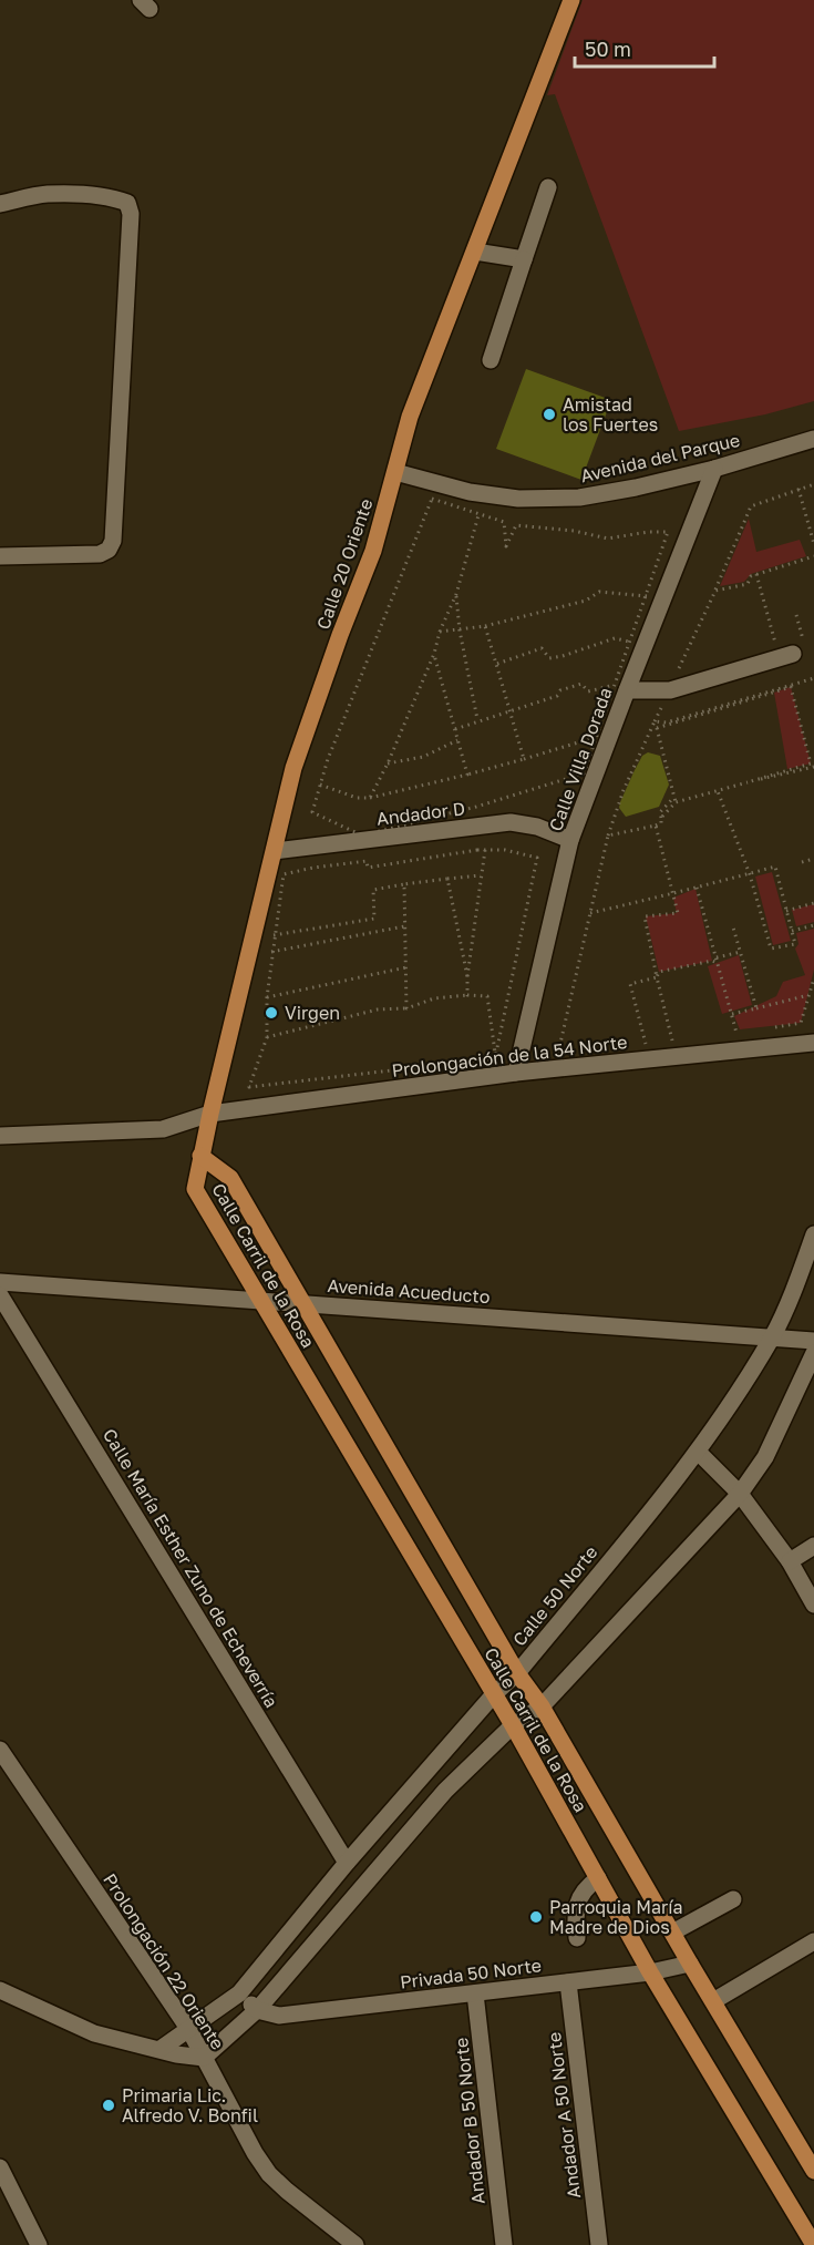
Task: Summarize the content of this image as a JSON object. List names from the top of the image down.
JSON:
{
  "streets": {
    "main road": ["Calle 20 Oriente", "Calle Carril de la Rosa"],
    "street": [
      "Avenida del Parque",
      "Calle Villa Dorada",
      "Andador D",
      "Prolongación de la 54 Norte",
      "Avenida Acueducto",
      "Calle María Esther Zuno de Echeverría",
      "Calle 50 Norte",
      "Prolongación 22 Oriente",
      "Privada 50 Norte",
      "Andador A 50 Norte",
      "Andador B 50 Norte"
    ]
  },
  "crossings": [
    ["Avenida del Parque", "Calle 20 Oriente"],
    ["Avenida del Parque", "Calle Villa Dorada"],
    ["Calle 20 Oriente", "Andador D"],
    ["Calle 20 Oriente", "Prolongación de la 54 Norte"],
    ["Calle 20 Oriente", "Calle Carril de la Rosa"],
    ["Calle Villa Dorada", "Andador D"],
    ["Calle Villa Dorada", "Prolongación de la 54 Norte"],
    ["Calle Carril de la Rosa", "Avenida Acueducto"],
    ["Calle Carril de la Rosa", "Calle 50 Norte"],
    ["Calle Carril de la Rosa", "Privada 50 Norte"],
    ["Avenida Acueducto", "Calle 50 Norte"],
    ["Calle María Esther Zuno de Echeverría", "Calle 50 Norte"],
    ["Calle 50 Norte", "Prolongación 22 Oriente"],
    ["Privada 50 Norte", "Andador A 50 Norte"],
    ["Privada 50 Norte", "Andador B 50 Norte"]
  ],
  "places": [
    "Amistad los Fuertes",
    "Virgen",
    "Parroquia María Madre de Dios",
    "Primaria Lic. Alfredo V. Bonfil"
  ],
  "scale_bar": "50 m"
}
